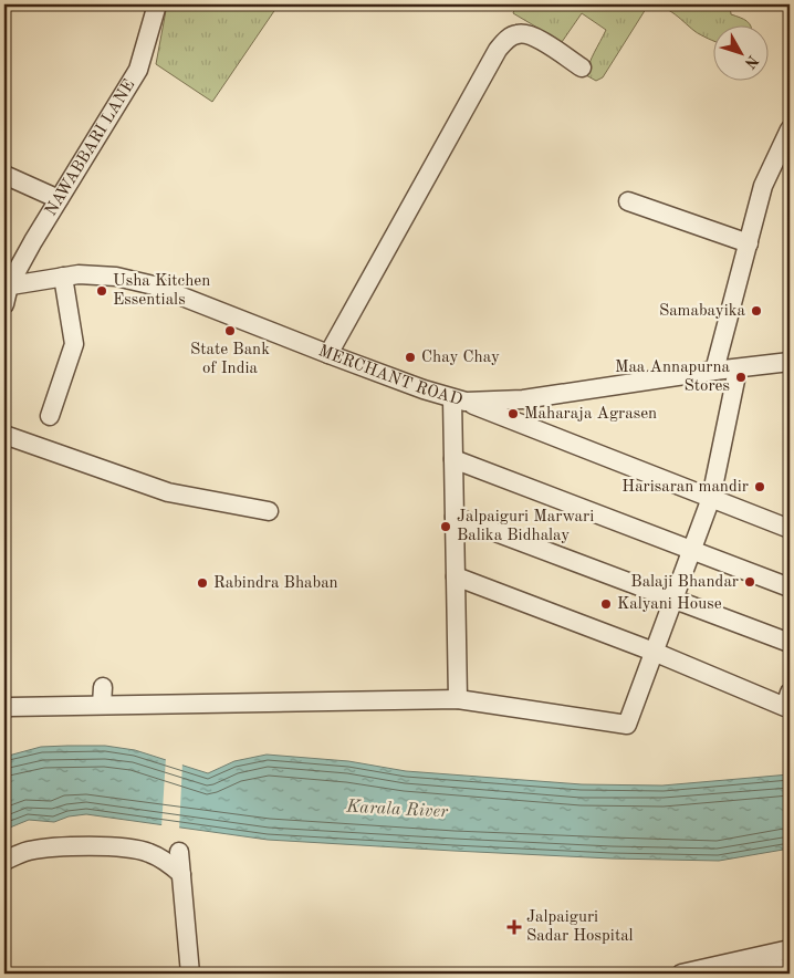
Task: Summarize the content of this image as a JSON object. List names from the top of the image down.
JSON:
{
  "streets": {
    "street": ["NAWABBARI LANE", "MERCHANT ROAD"]
  },
  "crossings": [
    ["NAWABBARI LANE", "MERCHANT ROAD"]
  ],
  "water": ["Karala River"],
  "places": {
    "other": [
      "Usha Kitchen Essentials",
      "Samabayika",
      "State Bank of India",
      "Chay Chay",
      "Maa Annapurna Stores",
      "Maharaja Agrasen",
      "Harisaran mandir",
      "Jalpaiguri Marwari Balika Bidhalay",
      "Balaji Bhandar",
      "Rabindra Bhaban",
      "Kalyani House"
    ],
    "health": ["Jalpaiguri Sadar Hospital"]
  },
  "north": "bottom right"
}
